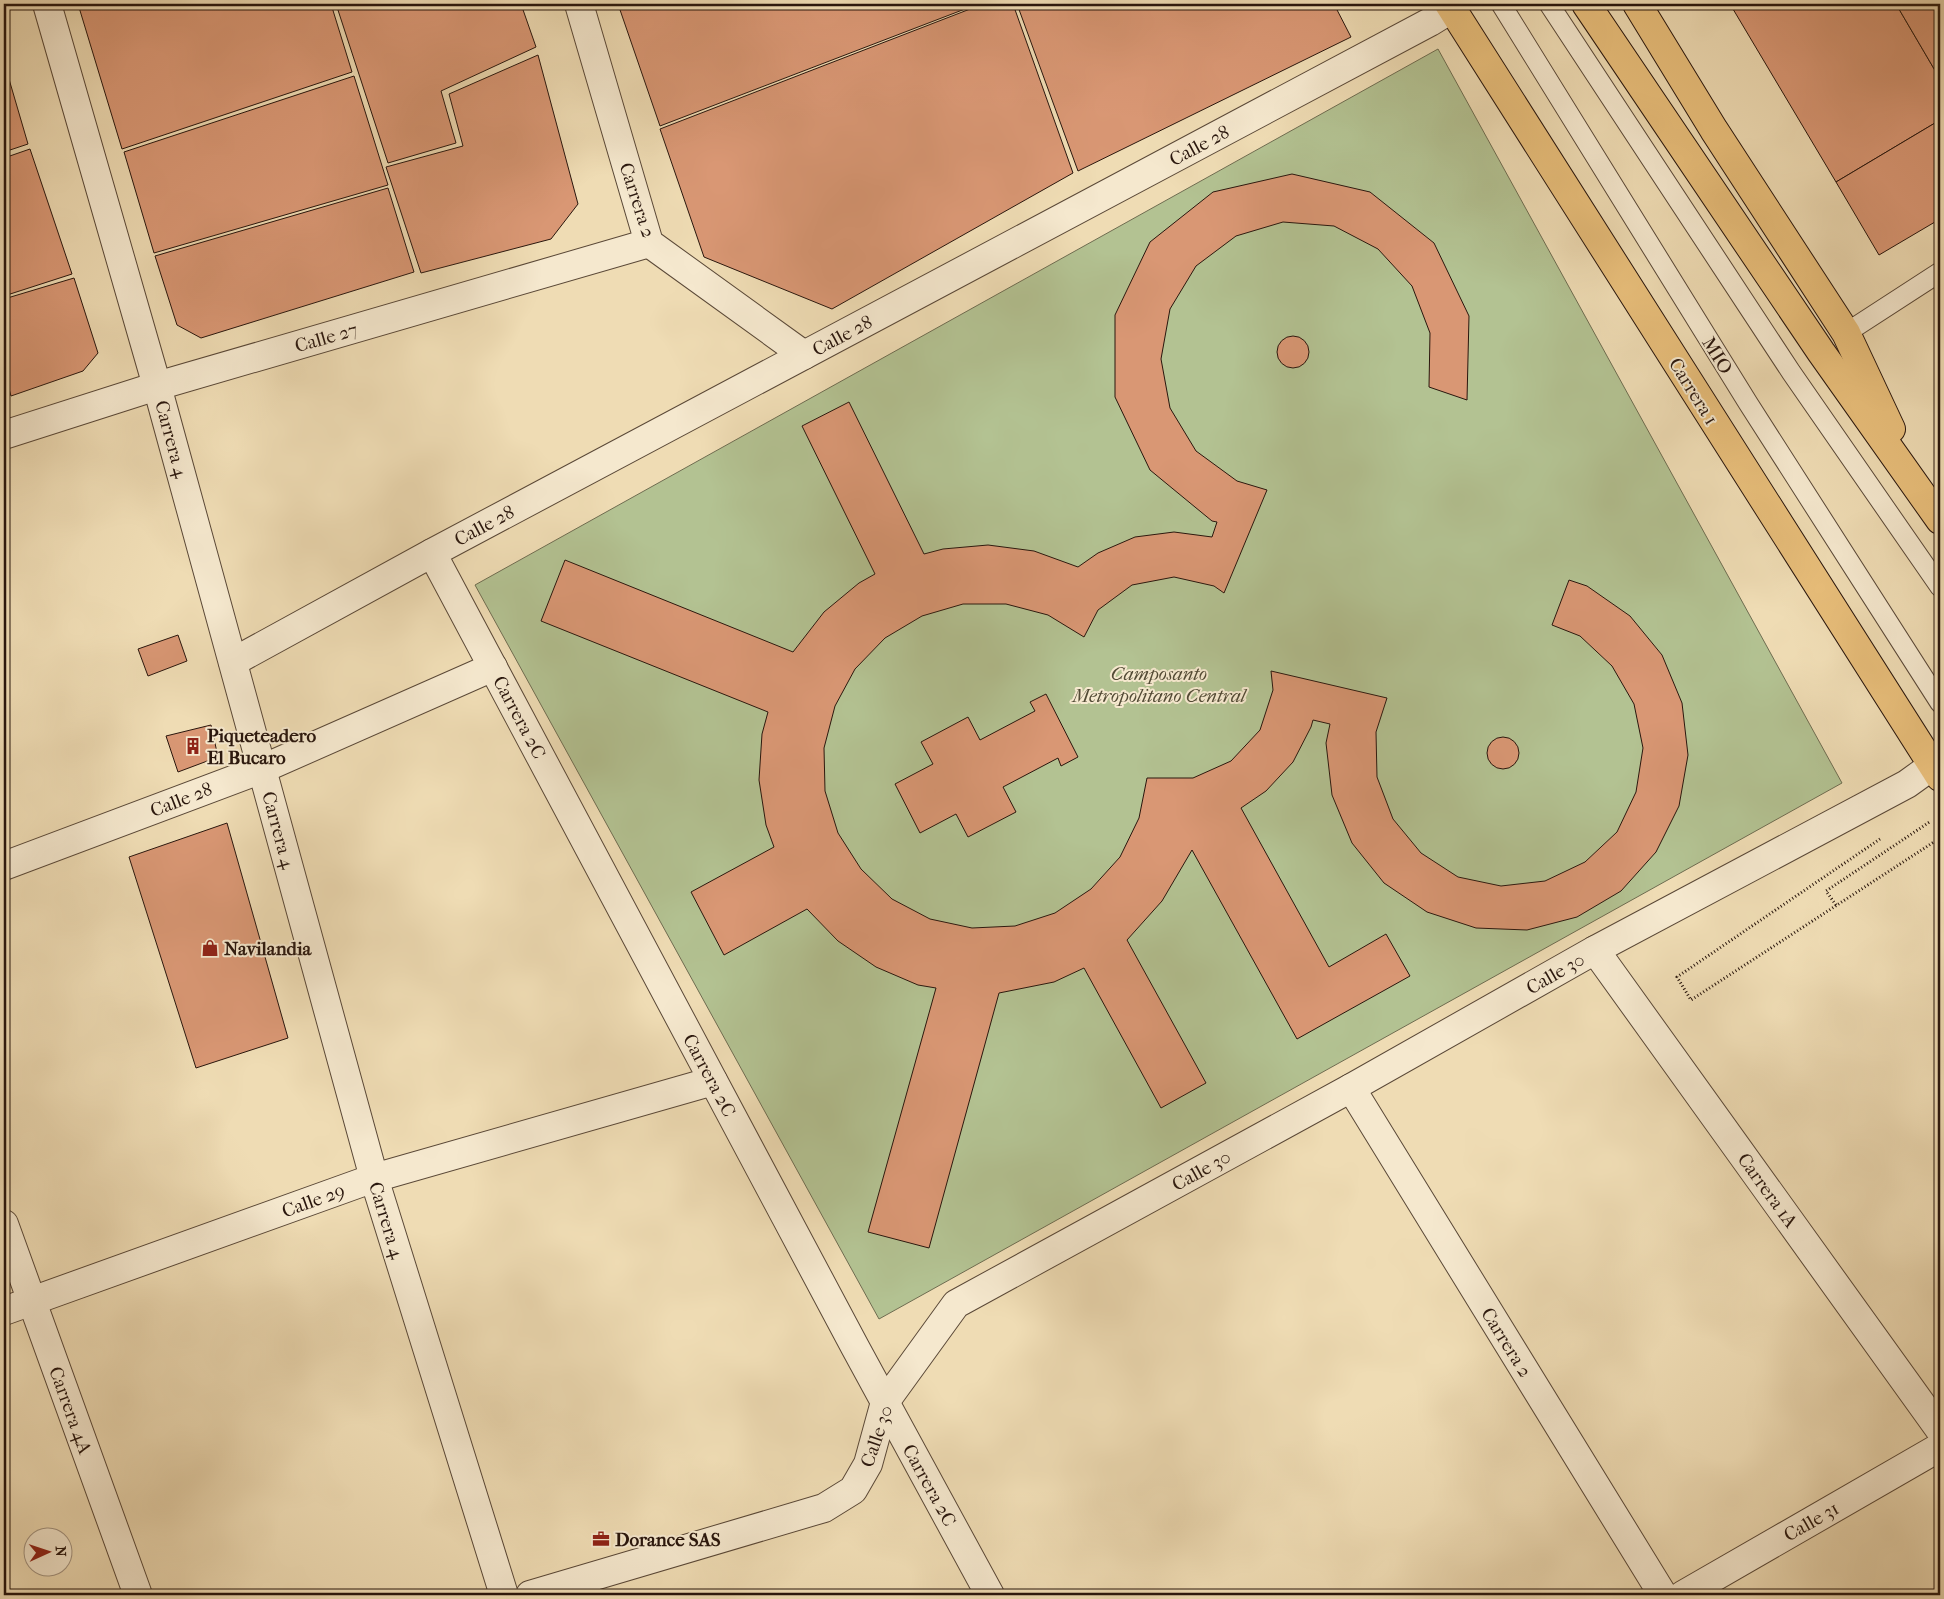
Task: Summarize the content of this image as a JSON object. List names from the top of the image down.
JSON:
{
  "streets": {
    "main road": ["Carrera 1"],
    "street": [
      "Calle 28",
      "Carrera 2",
      "Calle 27",
      "Carrera 4",
      "Carrera 2C",
      "Calle 30",
      "Carrera 1A",
      "Calle 29",
      "Carrera 4A",
      "Calle 31"
    ],
    "lane": ["MIO"]
  },
  "crossings": [
    ["Calle 28", "Carrera 2"],
    ["Calle 28", "Carrera 1"],
    ["Calle 28", "Carrera 4"],
    ["Calle 28", "Carrera 2C"],
    ["Carrera 2", "Calle 27"],
    ["Carrera 2", "Calle 30"],
    ["Calle 27", "Carrera 4"],
    ["Carrera 1", "Calle 30"],
    ["Carrera 4", "Calle 29"],
    ["Carrera 2C", "Calle 30"],
    ["Carrera 2C", "Calle 29"],
    ["Calle 30", "Carrera 1A"],
    ["Calle 29", "Carrera 4A"]
  ],
  "parks": ["Camposanto Metropolitano Central"],
  "places": {
    "building": ["Piqueteadero El Bucaro"],
    "shop": ["Navilandia"],
    "office": ["Dorance SAS"]
  },
  "north": "right"
}
